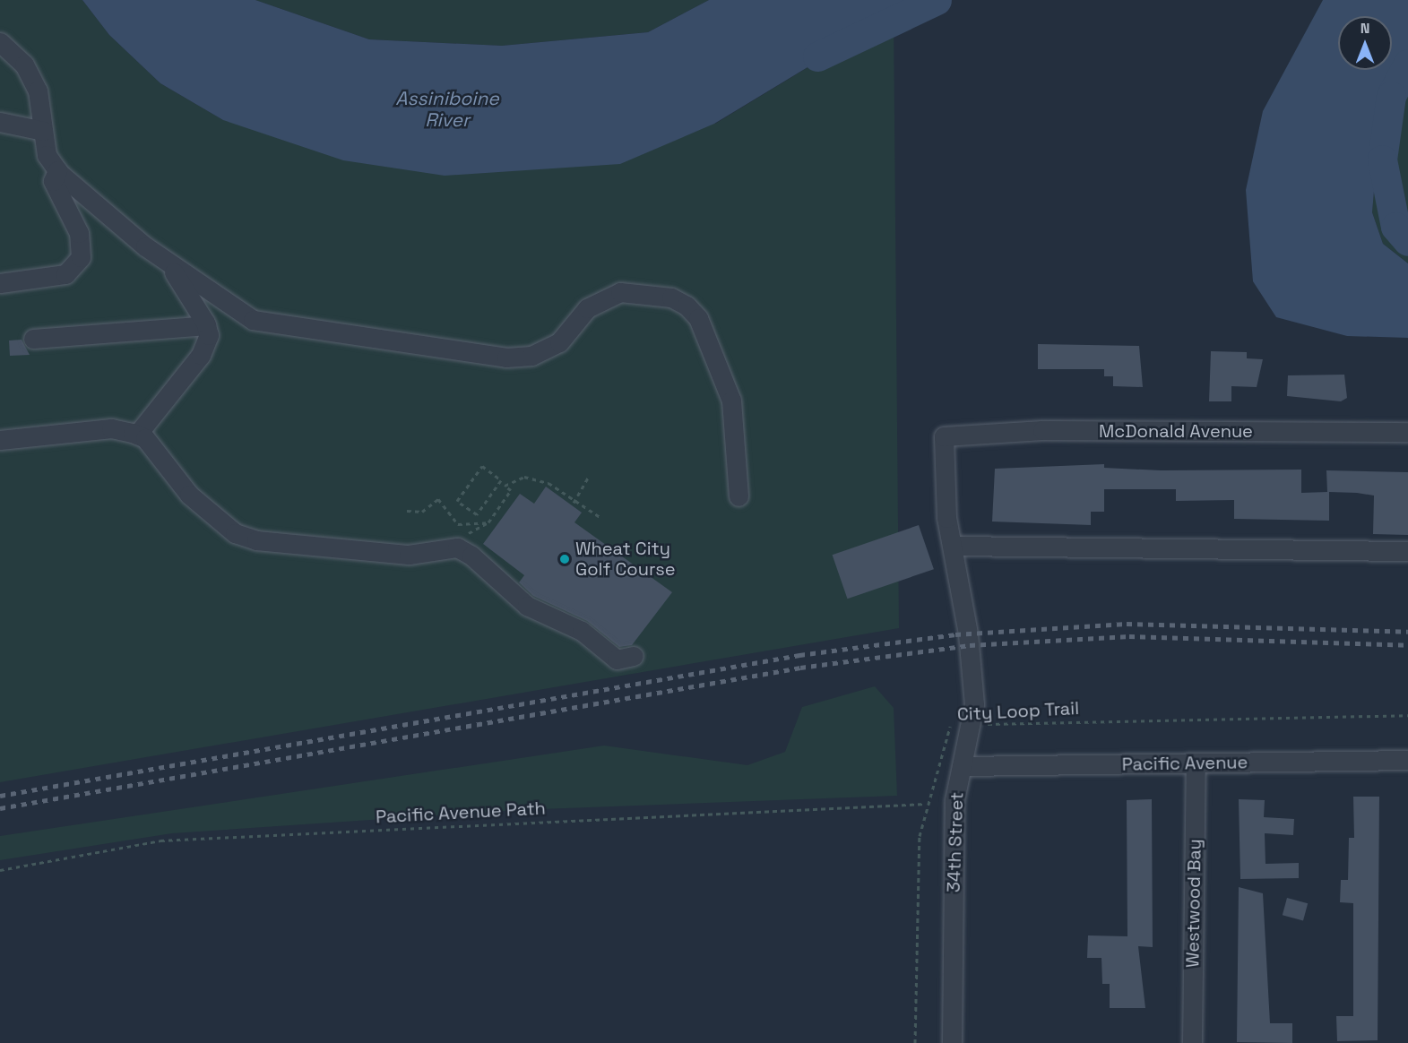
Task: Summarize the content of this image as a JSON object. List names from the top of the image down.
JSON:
{
  "streets": {
    "street": [
      "McDonald Avenue",
      "Pacific Avenue",
      "34th Street",
      "Westwood Bay"
    ],
    "path": ["City Loop Trail", "Pacific Avenue Path"]
  },
  "crossings": [
    ["McDonald Avenue", "34th Street"],
    ["City Loop Trail", "Pacific Avenue Path"],
    ["City Loop Trail", "34th Street"],
    ["Pacific Avenue", "34th Street"],
    ["Pacific Avenue", "Westwood Bay"]
  ],
  "water": ["Assiniboine River"],
  "places": ["Wheat City Golf Course"],
  "north": "top"
}
